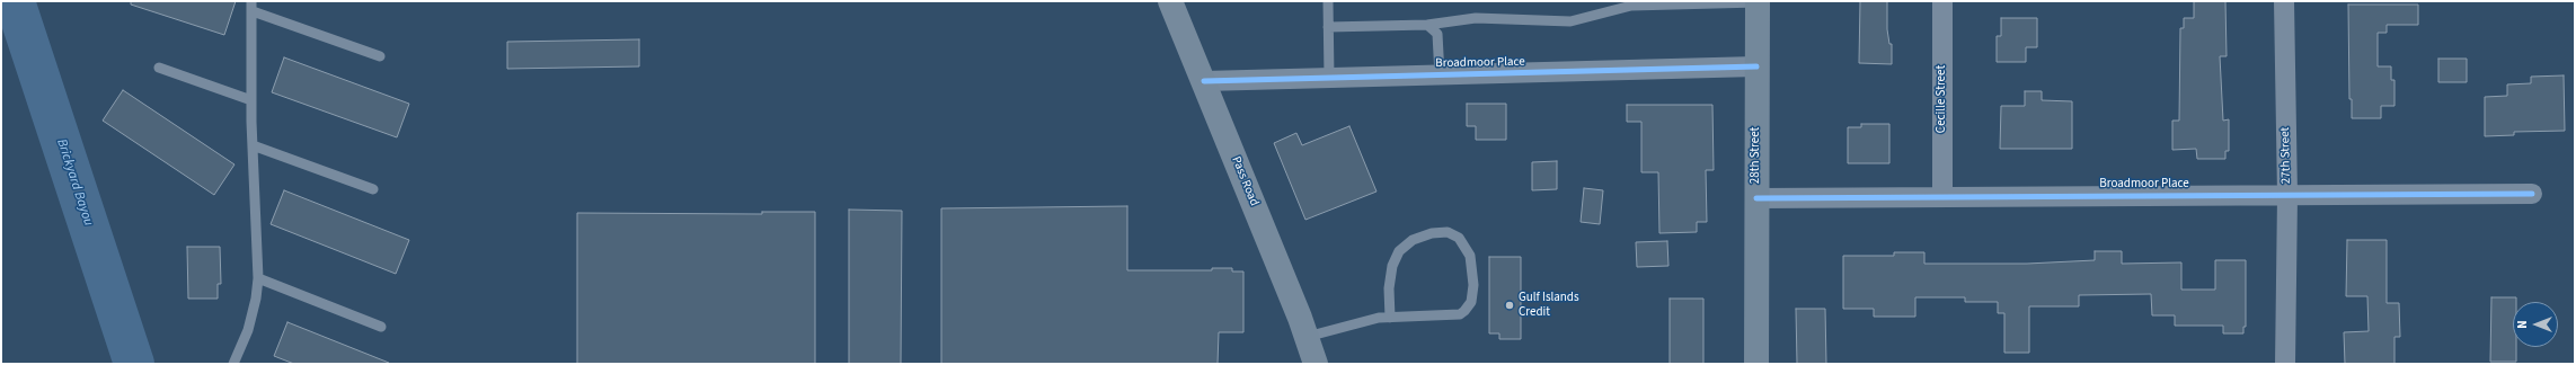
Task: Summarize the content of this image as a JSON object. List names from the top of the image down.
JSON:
{
  "streets": {
    "main road": ["Pass Road"],
    "street": [
      "Broadmoor Place",
      "Cecille Street",
      "28th Street",
      "27th Street"
    ]
  },
  "crossings": [
    ["Broadmoor Place", "Cecille Street"],
    ["Broadmoor Place", "28th Street"],
    ["Broadmoor Place", "27th Street"],
    ["Broadmoor Place", "Pass Road"]
  ],
  "water": ["Brickyard Bayou"],
  "places": ["Gulf Islands Credit"],
  "north": "left"
}
